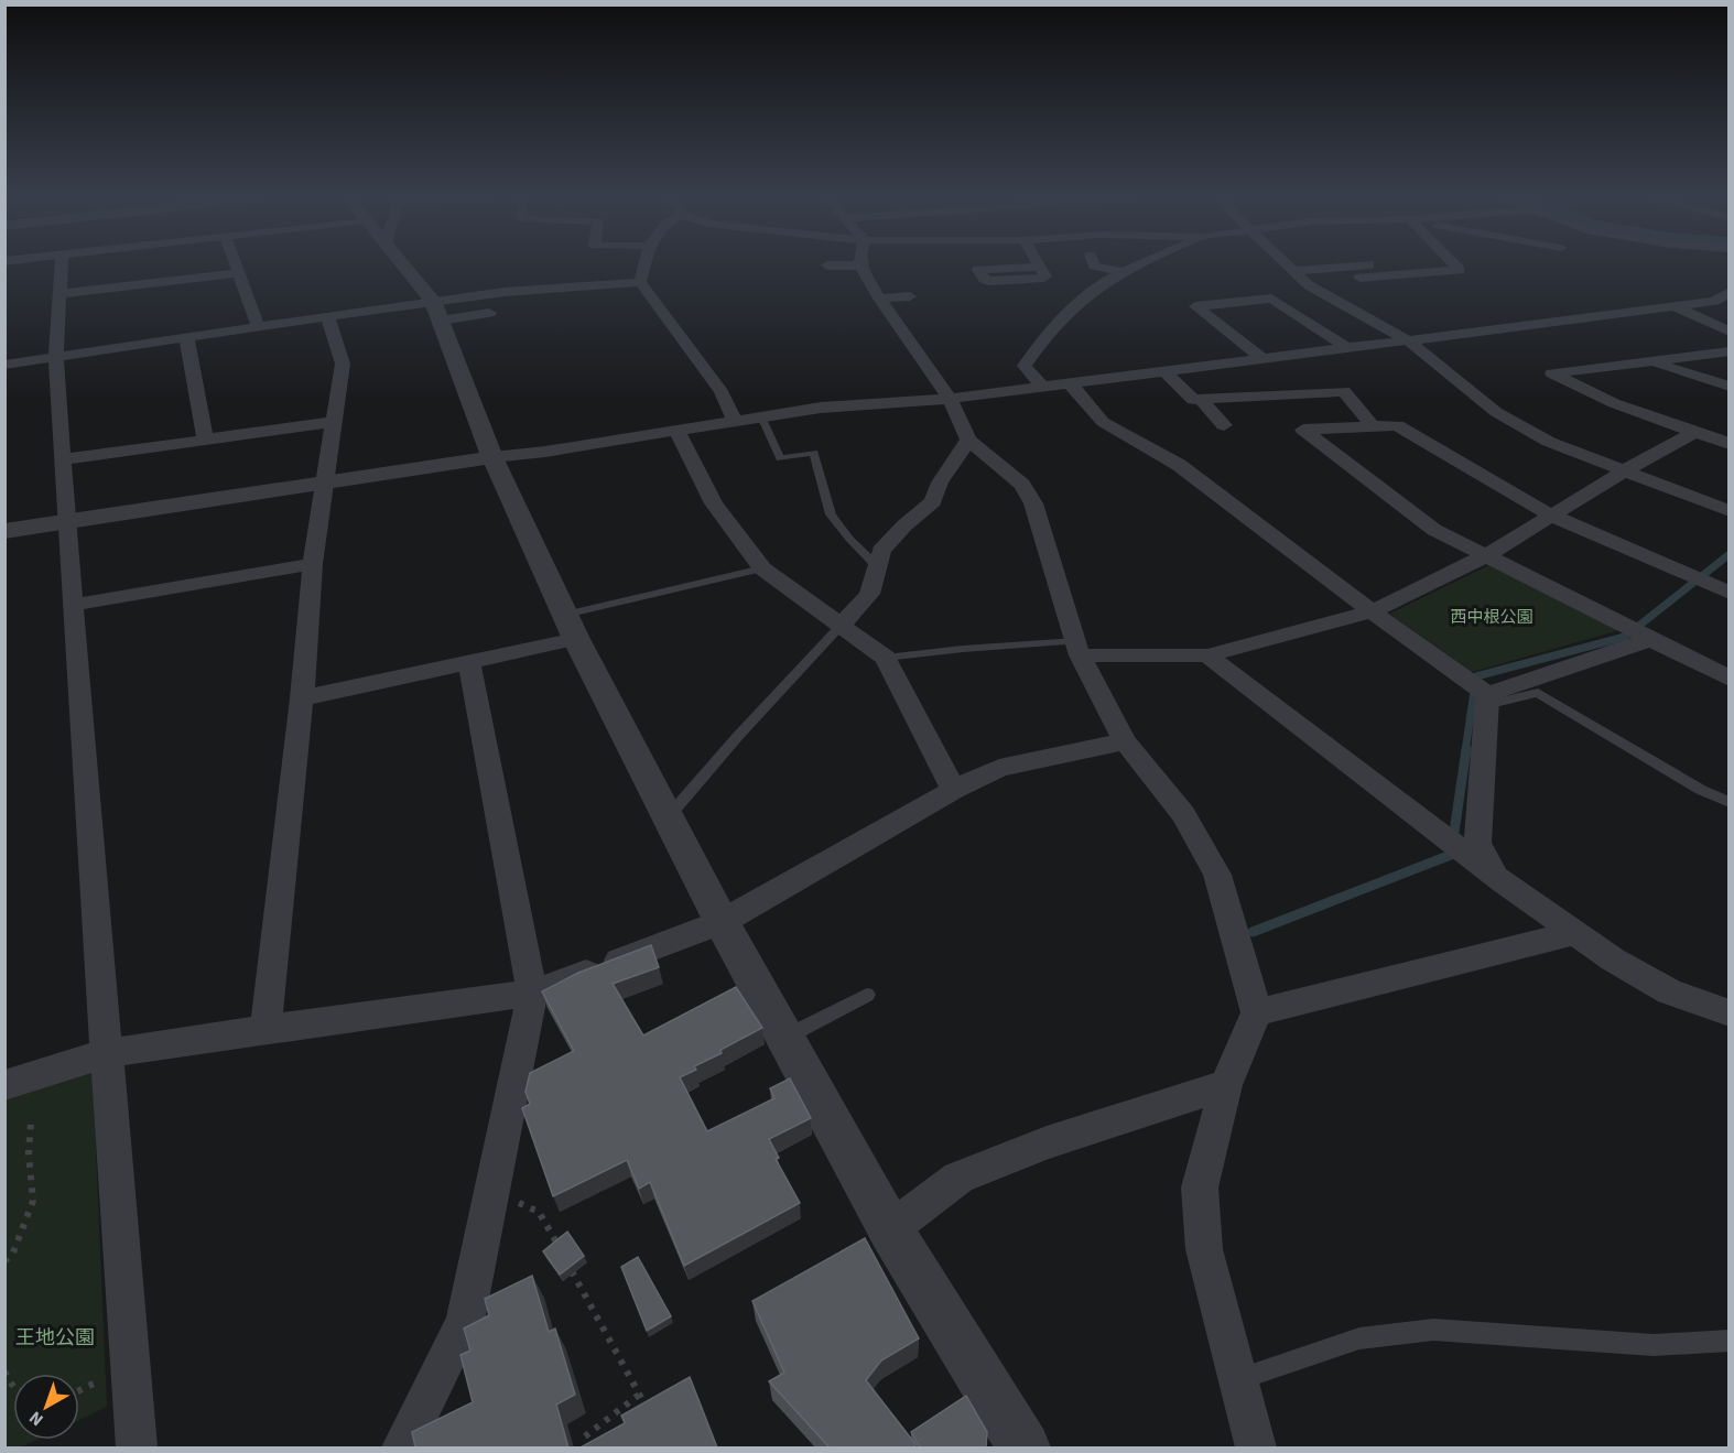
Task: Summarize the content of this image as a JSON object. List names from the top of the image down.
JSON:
{
  "parks": ["西中根公園", "王地公園"],
  "north": "bottom left"
}
